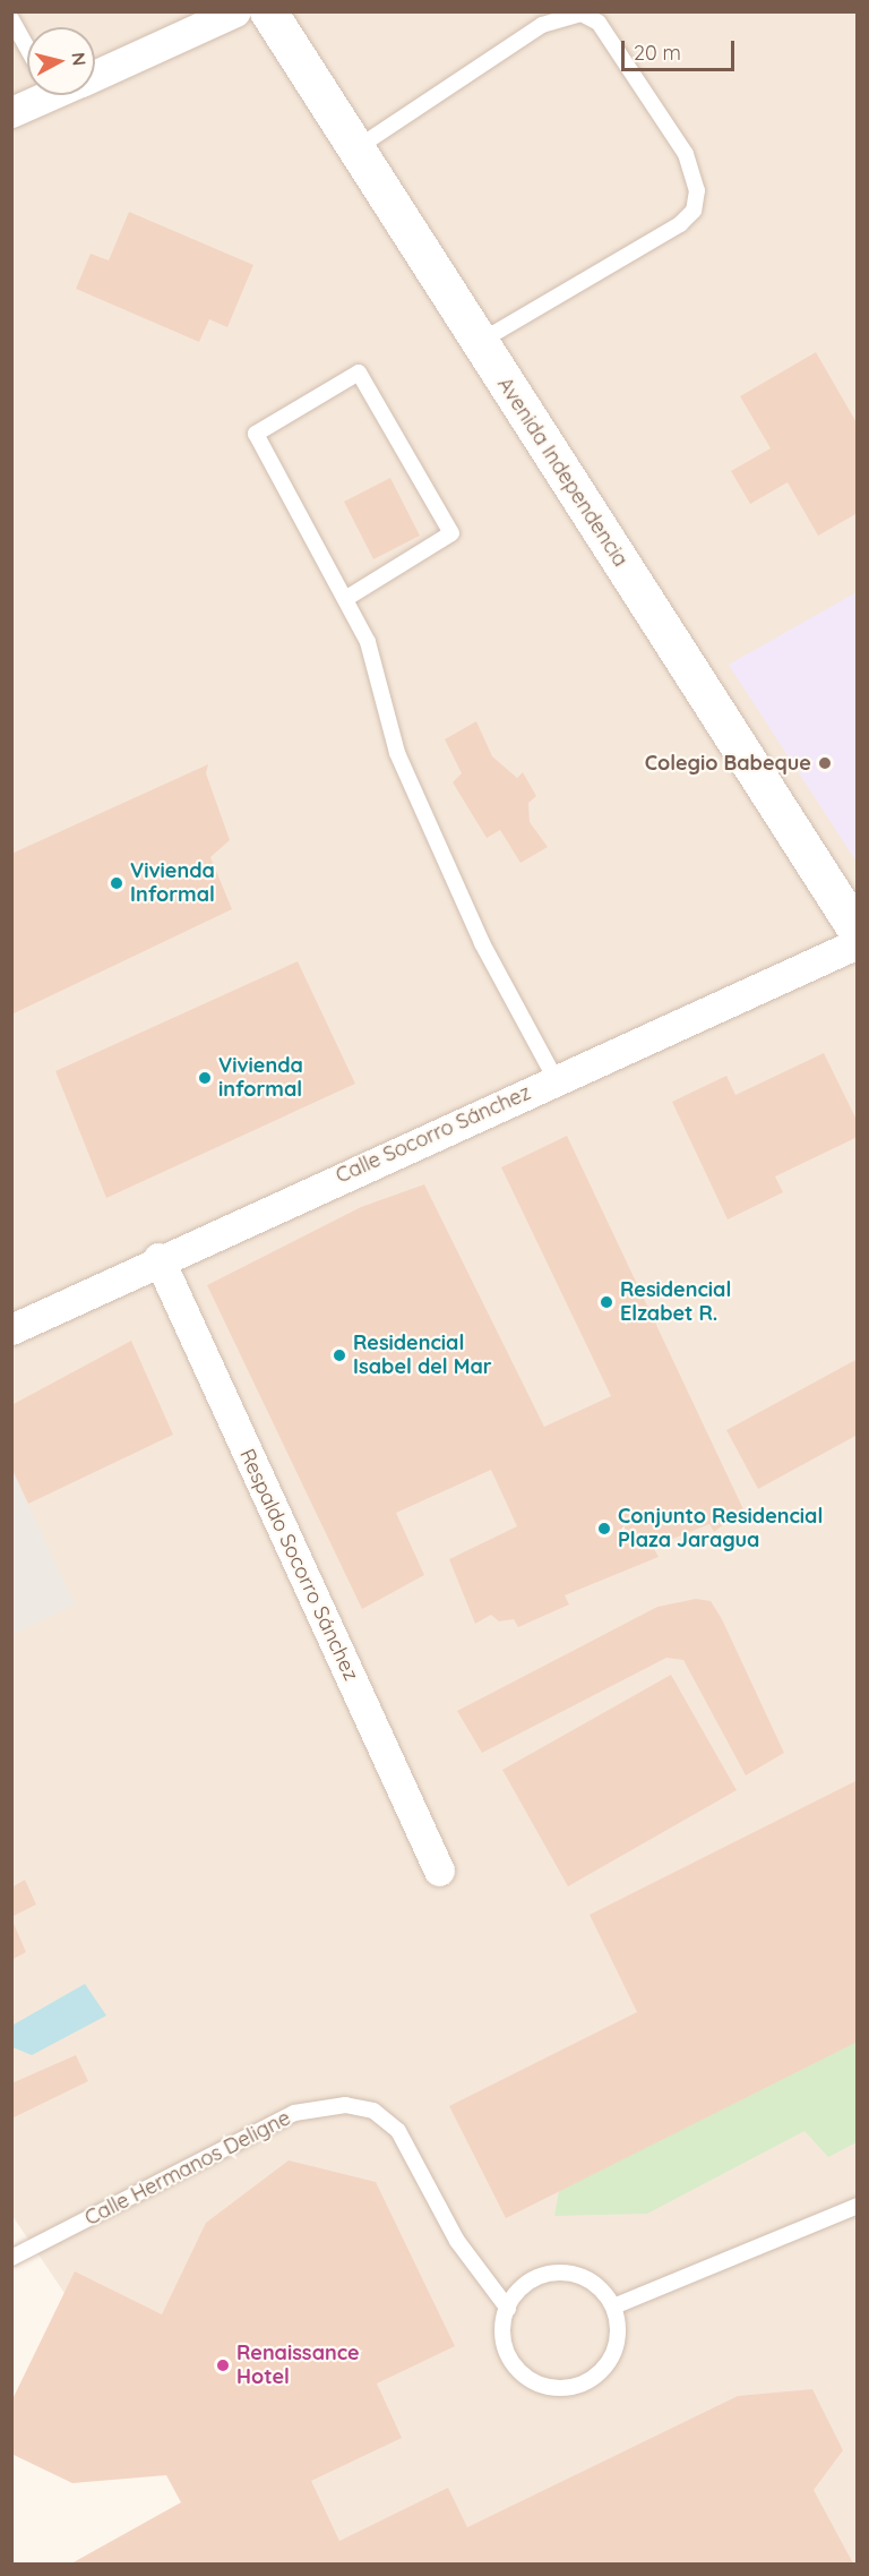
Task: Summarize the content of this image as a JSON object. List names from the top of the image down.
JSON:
{
  "streets": {
    "main road": ["Avenida Independencia"],
    "street": ["Calle Socorro Sánchez", "Respaldo Socorro Sánchez"],
    "lane": ["Calle Hermanos Deligne"]
  },
  "crossings": [
    ["Calle Socorro Sánchez", "Respaldo Socorro Sánchez"]
  ],
  "places": [
    "Colegio Babeque",
    "Vivienda Informal",
    "Vivienda informal",
    "Residencial Elzabet R.",
    "Residencial Isabel del Mar",
    "Conjunto Residencial Plaza Jaragua",
    "Renaissance Hotel"
  ],
  "scale_bar": "20 m",
  "north": "right"
}
